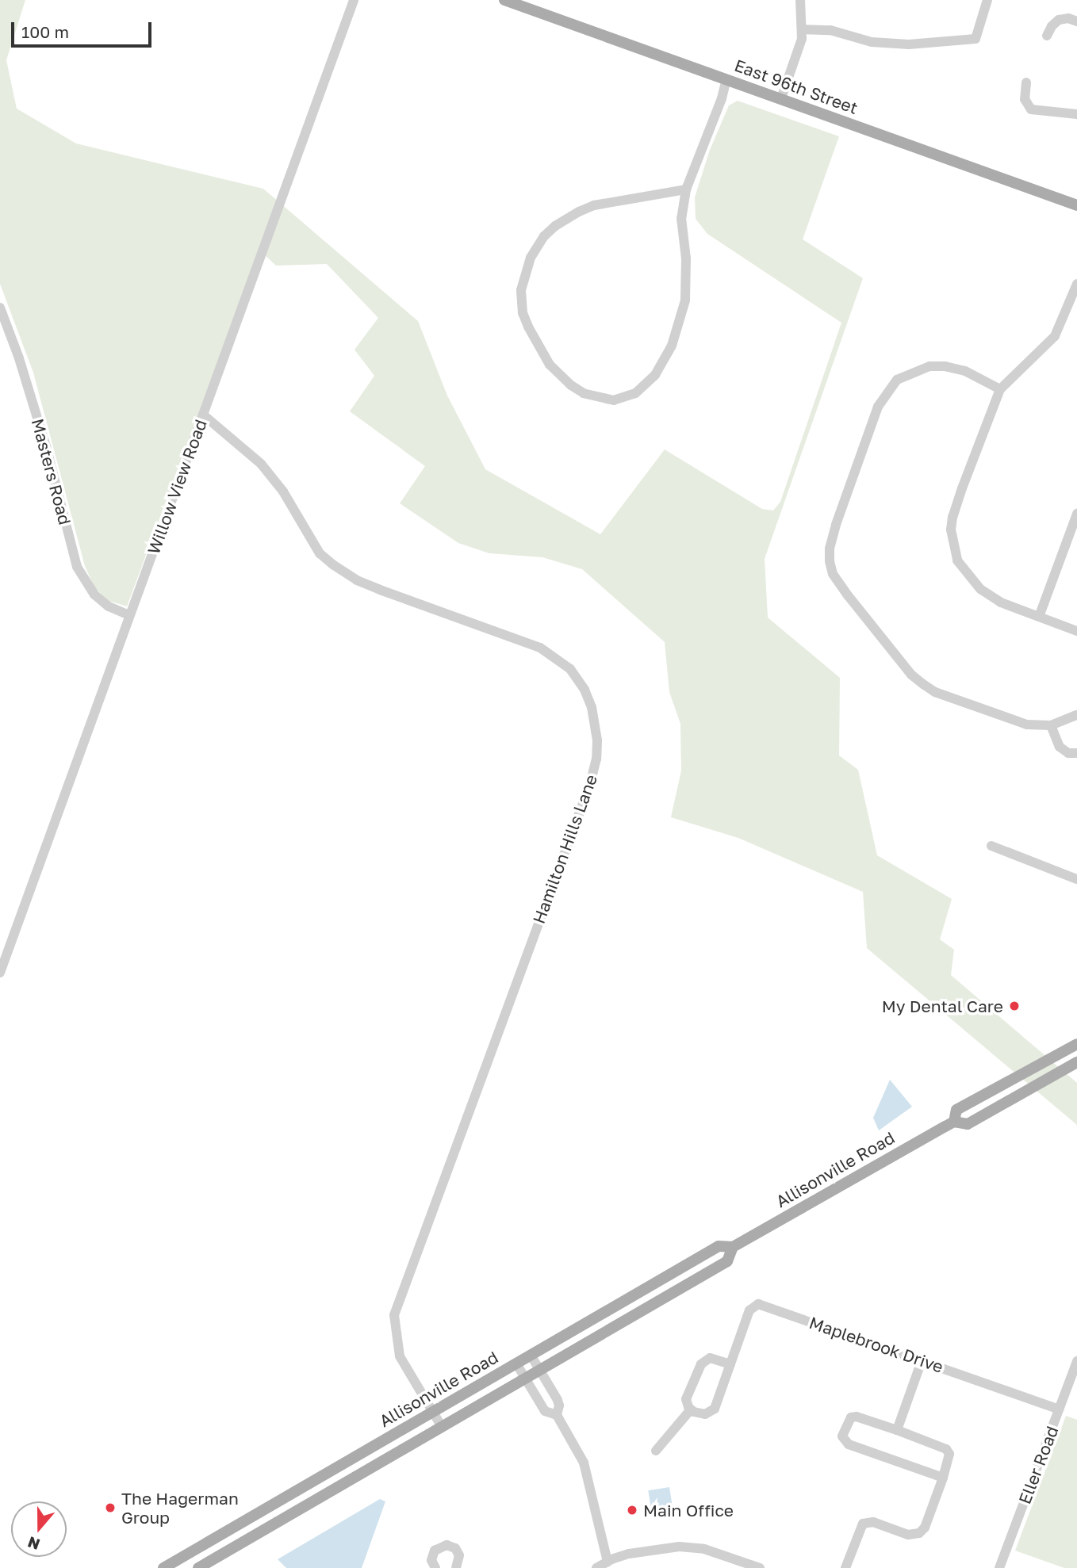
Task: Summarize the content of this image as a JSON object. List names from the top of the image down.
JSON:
{
  "streets": {
    "main road": ["East 96th Street", "Allisonville Road"],
    "street": [
      "Masters Road",
      "Willow View Road",
      "Hamilton Hills Lane",
      "Maplebrook Drive",
      "Eller Road"
    ]
  },
  "crossings": [
    ["Masters Road", "Willow View Road"],
    ["Willow View Road", "Hamilton Hills Lane"],
    ["Hamilton Hills Lane", "Allisonville Road"],
    ["Maplebrook Drive", "Eller Road"]
  ],
  "places": ["My Dental Care", "The Hagerman Group", "Main Office"],
  "scale_bar": "100 m",
  "north": "bottom"
}
